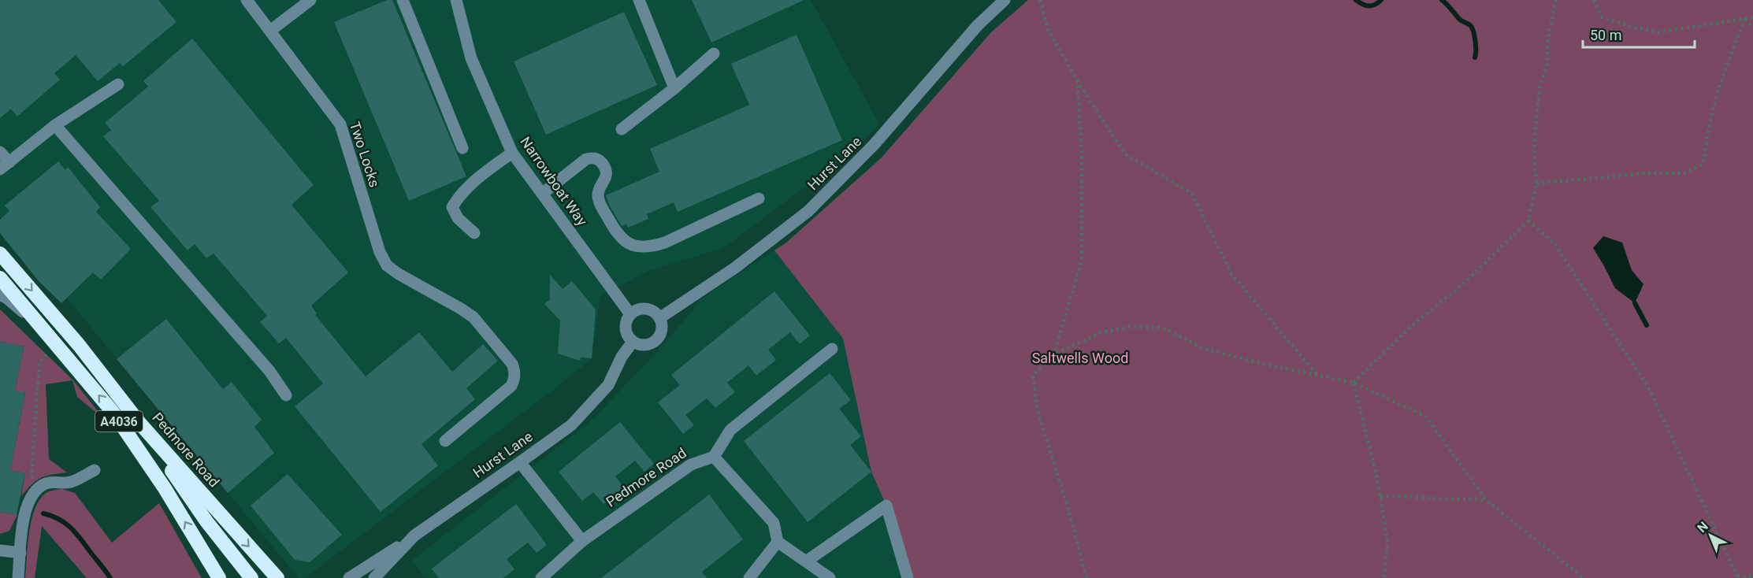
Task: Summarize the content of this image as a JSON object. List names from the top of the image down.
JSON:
{
  "streets": {
    "highway": ["A4036", "Pedmore Road"],
    "street": ["Two Locks", "Hurst Lane", "Narrowboat Way"]
  },
  "crossings": [
    ["Hurst Lane", "Narrowboat Way"]
  ],
  "parks": ["Saltwells Wood"],
  "scale_bar": "50 m",
  "north": "top left"
}
